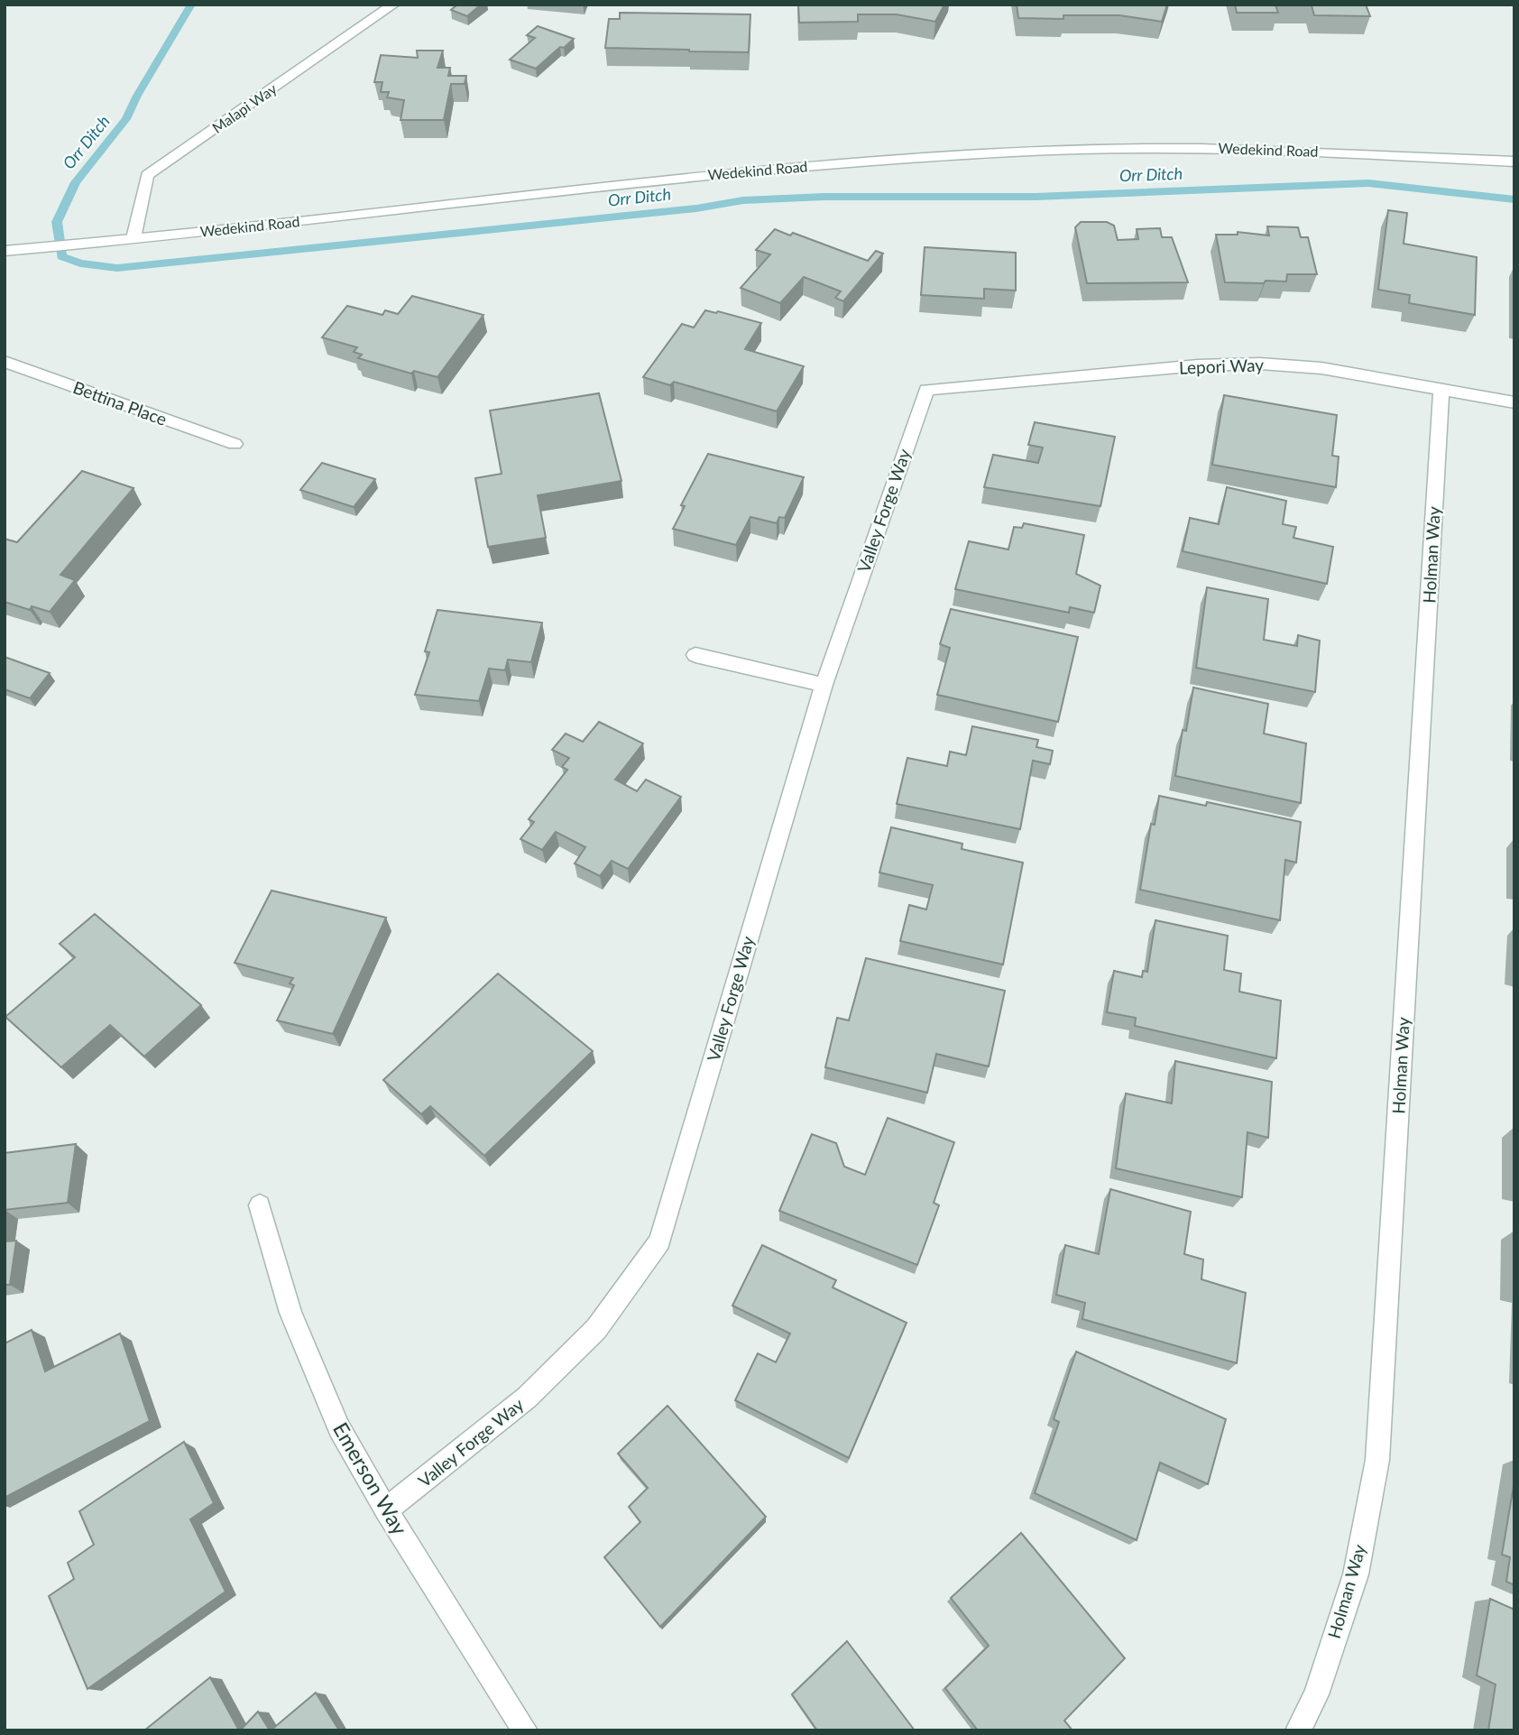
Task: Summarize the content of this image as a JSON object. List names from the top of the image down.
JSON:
{
  "streets": {
    "street": [
      "Malapi Way",
      "Wedekind Road",
      "Lepori Way",
      "Bettina Place",
      "Valley Forge Way",
      "Holman Way",
      "Emerson Way"
    ]
  },
  "crossings": [
    ["Malapi Way", "Wedekind Road"],
    ["Lepori Way", "Valley Forge Way"],
    ["Lepori Way", "Holman Way"],
    ["Valley Forge Way", "Emerson Way"]
  ],
  "water": ["Orr Ditch"]
}
